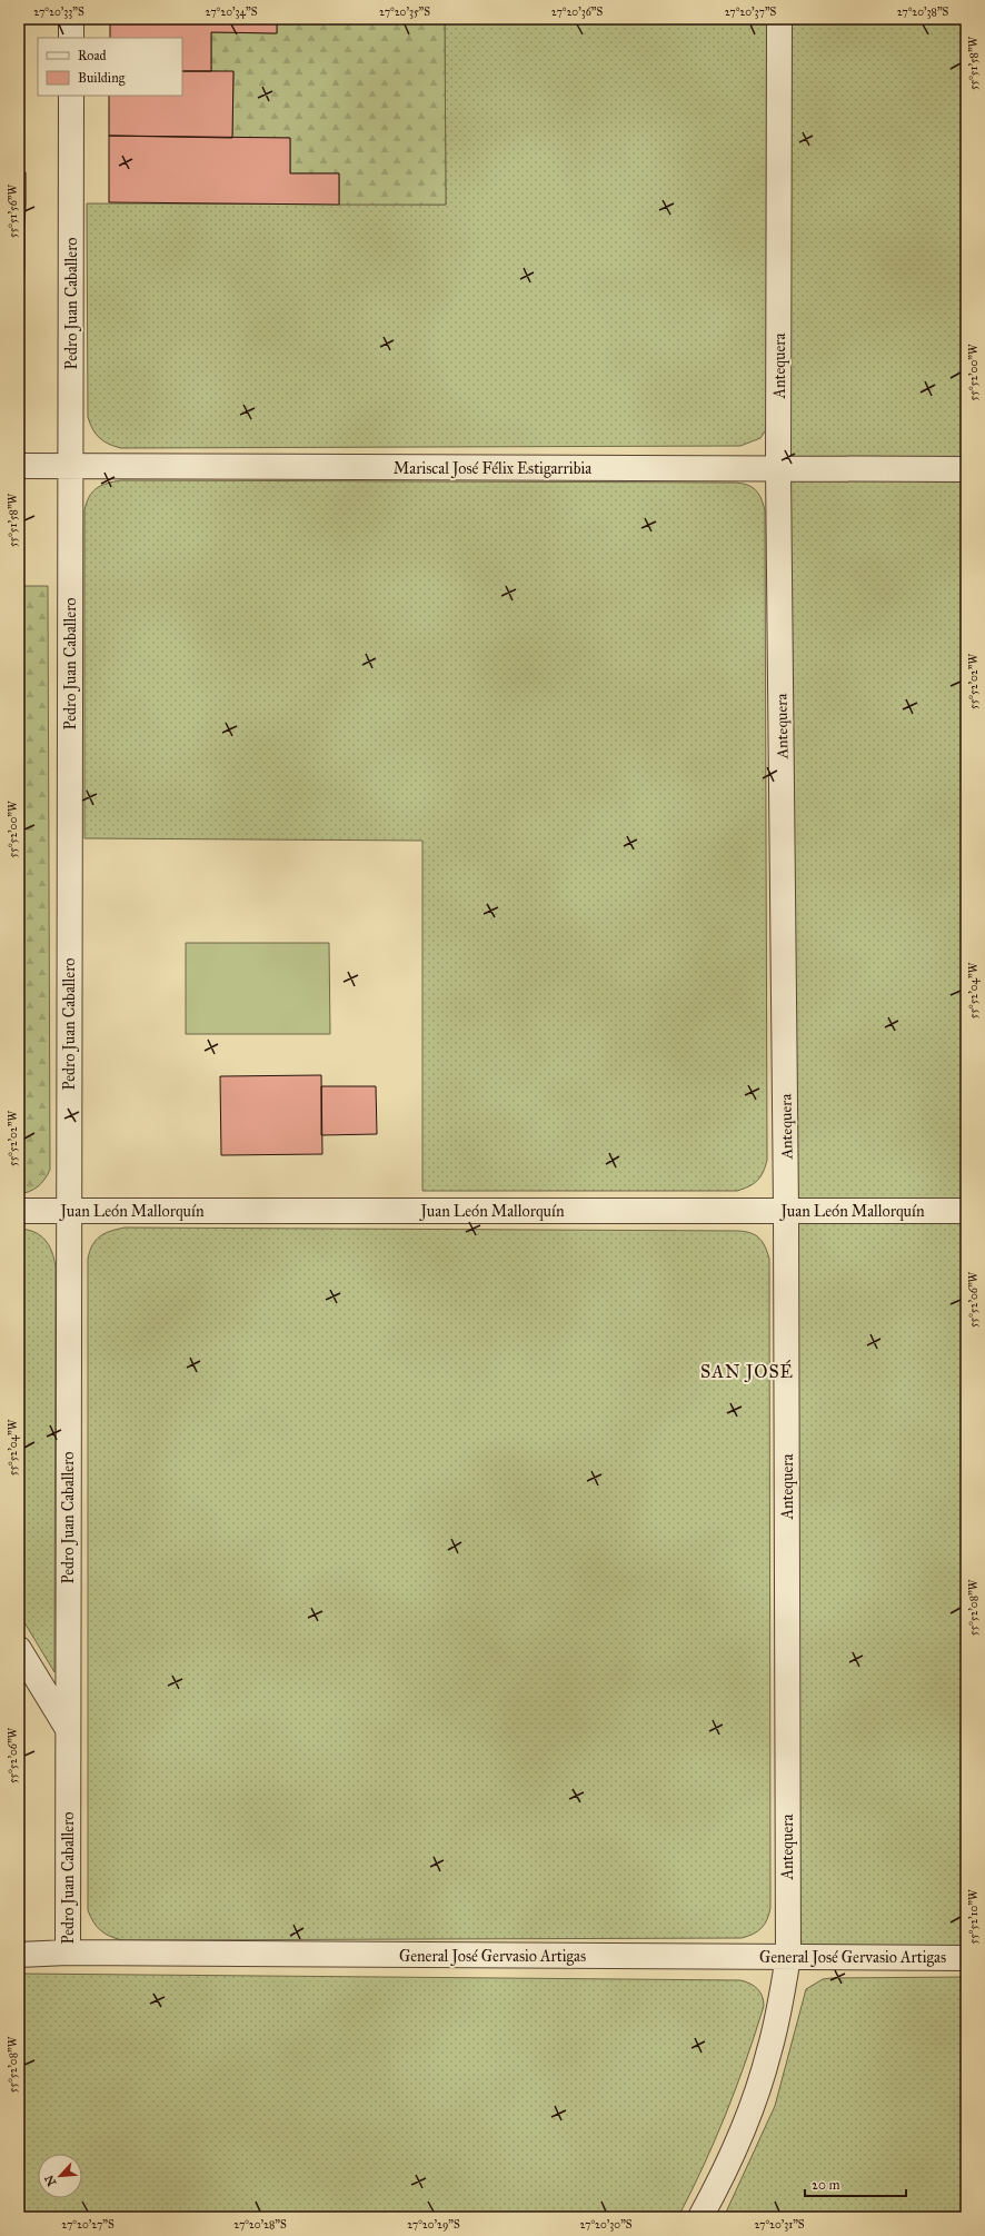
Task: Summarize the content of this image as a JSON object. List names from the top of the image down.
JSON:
{
  "streets": {
    "street": [
      "Pedro Juan Caballero",
      "Antequera",
      "Mariscal José Félix Estigarribia",
      "Juan León Mallorquín",
      "General José Gervasio Artigas"
    ]
  },
  "crossings": [
    ["Pedro Juan Caballero", "Mariscal José Félix Estigarribia"],
    ["Pedro Juan Caballero", "Juan León Mallorquín"],
    ["Pedro Juan Caballero", "General José Gervasio Artigas"],
    ["Antequera", "Mariscal José Félix Estigarribia"],
    ["Antequera", "Juan León Mallorquín"],
    ["Antequera", "General José Gervasio Artigas"]
  ],
  "districts": ["SAN JOSÉ"],
  "legend": ["Road", "Building"],
  "scale_bar": "20 m",
  "north": "bottom left",
  "coordinates": [
    "27°20'33\"S",
    "27°20'34\"S",
    "27°20'35\"S",
    "27°20'36\"S",
    "27°20'37\"S",
    "27°20'38\"S",
    "55°51'58\"W",
    "55°51'56\"W",
    "55°52'00\"W",
    "55°52'02\"W",
    "55°52'04\"W",
    "55°52'06\"W",
    "55°52'08\"W",
    "55°52'10\"W",
    "27°20'27\"S",
    "27°20'28\"S",
    "27°20'29\"S",
    "27°20'30\"S",
    "27°20'31\"S"
  ]
}
